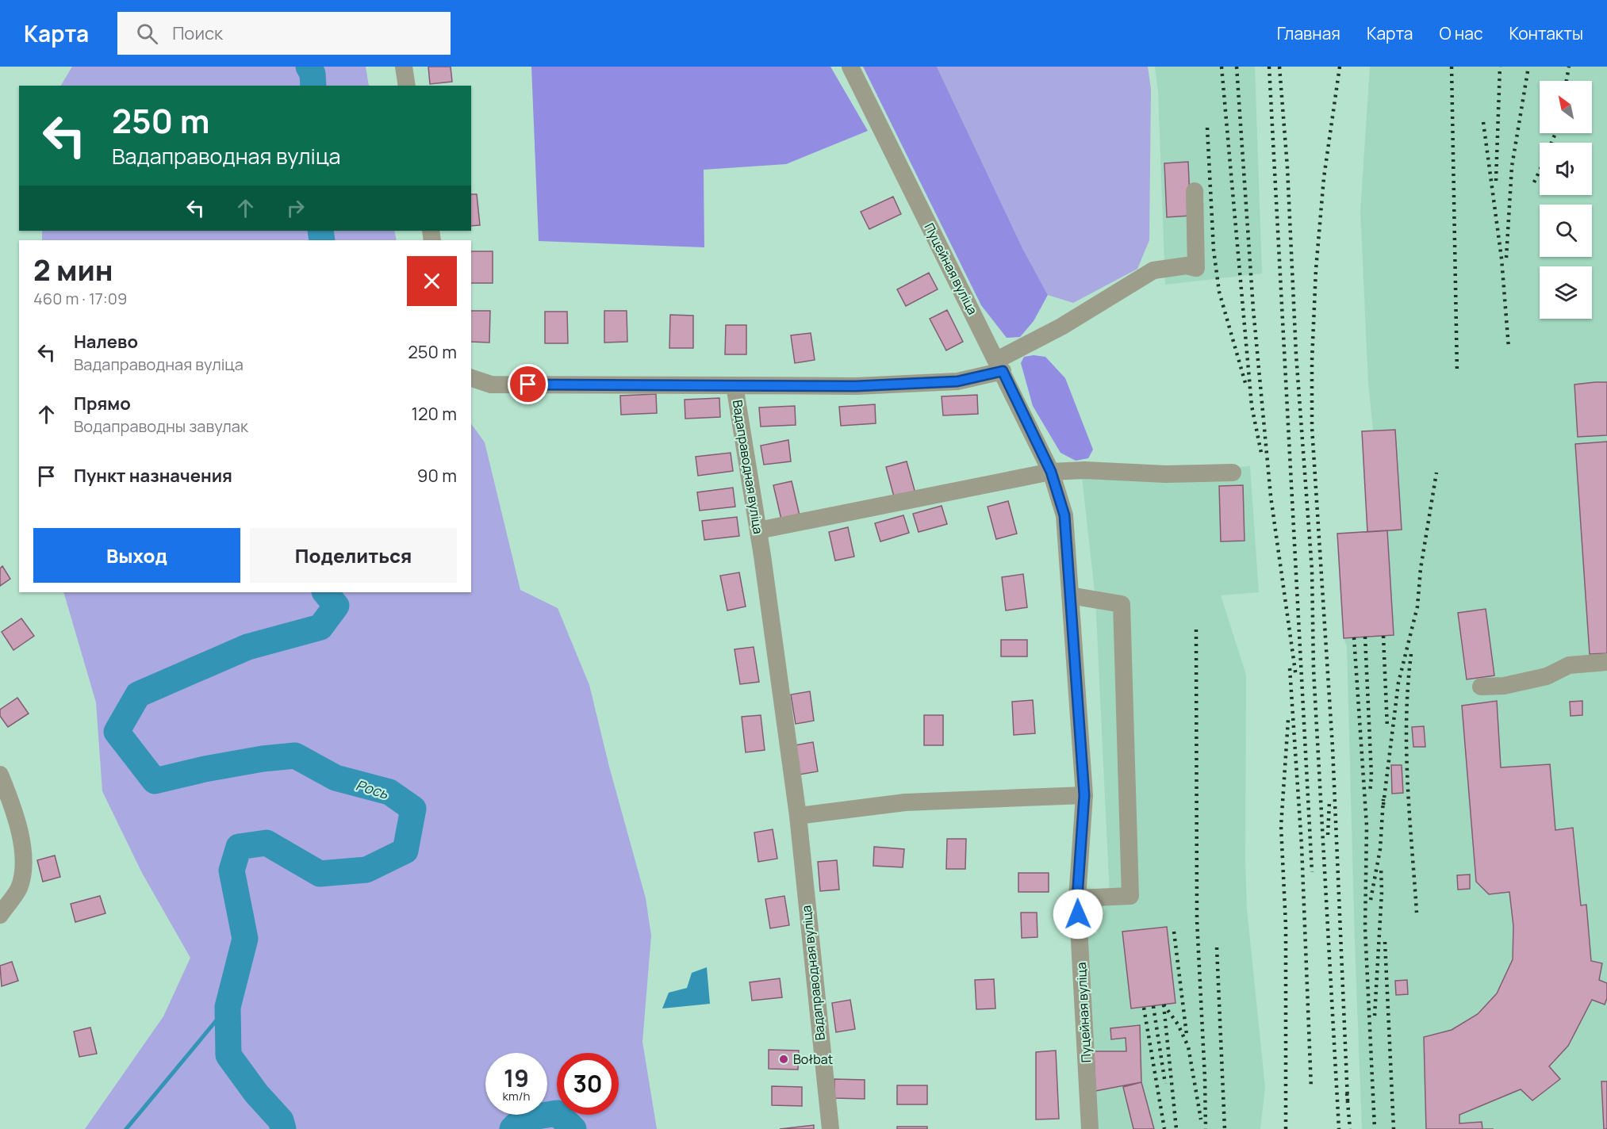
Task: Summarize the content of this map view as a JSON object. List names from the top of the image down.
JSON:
{
  "streets": {
    "street": ["Пуцейная вуліца", "Вадаправодная вуліца"]
  },
  "crossings": [
    ["Пуцейная вуліца", "Вадаправодная вуліца"]
  ],
  "water": ["Рось"],
  "places": ["Bołbat"],
  "north": "top left",
  "page": {
    "header": "Карта",
    "search": "Поиск",
    "nav": [
      "Главная",
      "Карта",
      "О нас",
      "Контакты"
    ],
    "turn": ["250 m", "Вадаправодная вуліца"],
    "heading": ["2 мин", "460 m · 17:09"],
    "list": [
      {
        "name": "Налево",
        "note": "Вадаправодная вуліца",
        "value": "250 m"
      },
      {
        "name": "Прямо",
        "note": "Водаправодны завулак",
        "value": "120 m"
      },
      {
        "name": "Пункт назначения",
        "value": "90 m"
      }
    ],
    "buttons": ["Выход", "Поделиться"],
    "speed": "19 km/h",
    "limit": "30"
  }
}
